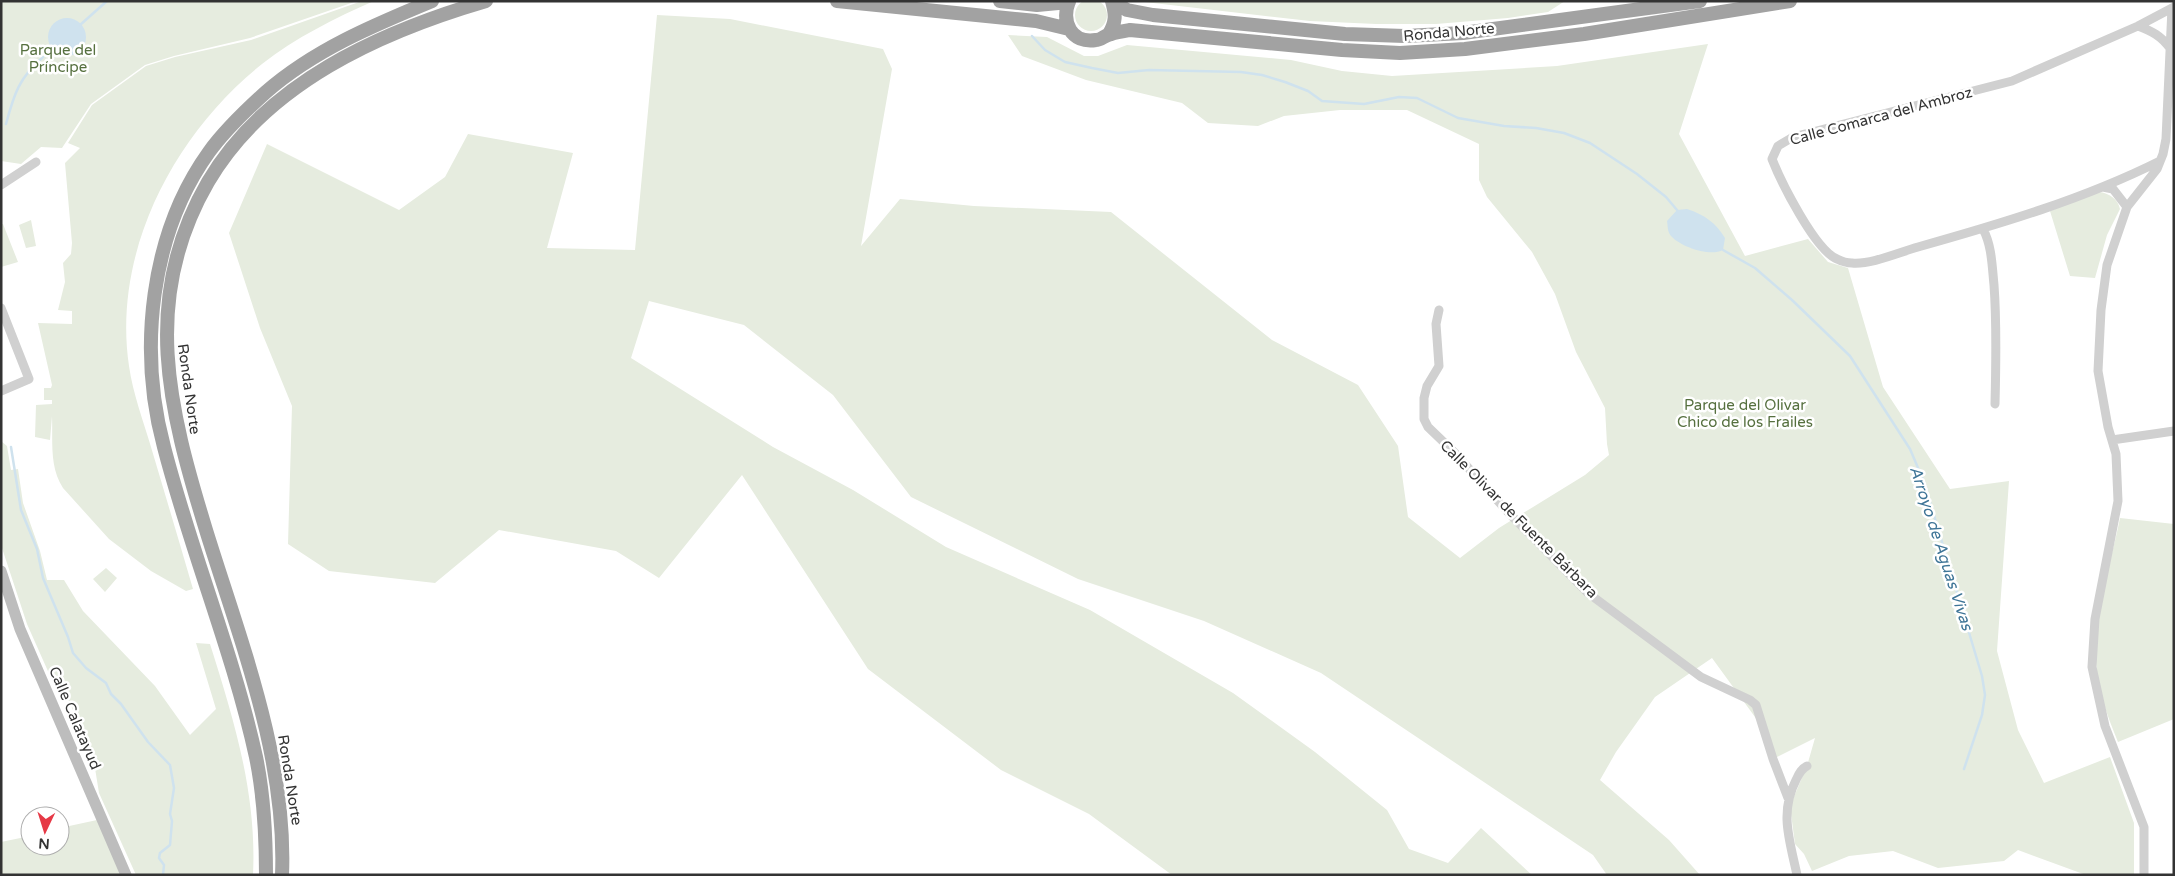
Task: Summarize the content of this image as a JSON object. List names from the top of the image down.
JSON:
{
  "streets": {
    "highway": ["Ronda Norte"],
    "main road": ["Calle Calatayud"],
    "street": ["Calle Comarca del Ambroz", "Calle Olivar de Fuente Bárbara"]
  },
  "water": ["Arroyo de Aguas Vivas"],
  "parks": ["Parque del Príncipe", "Parque del Olivar Chico de los Frailes"],
  "north": "bottom"
}
